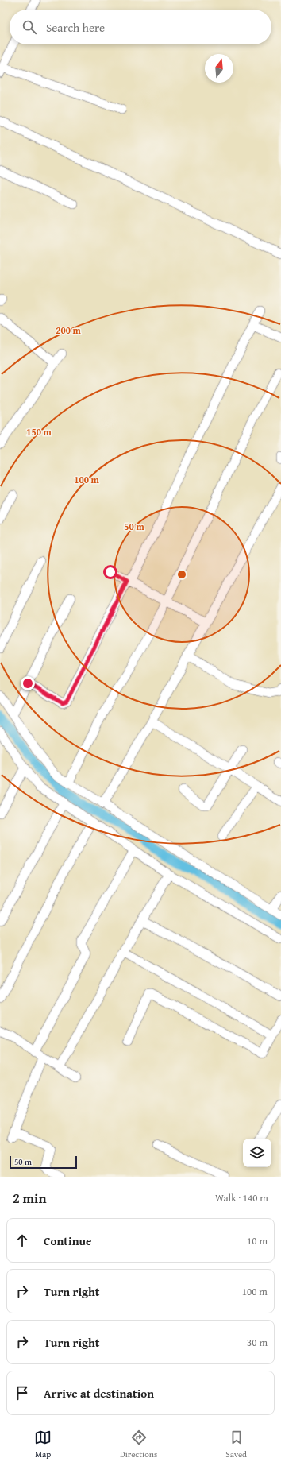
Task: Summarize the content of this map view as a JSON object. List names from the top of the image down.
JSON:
{
  "scale_bar": "50 m",
  "north": "top",
  "page": {
    "search": "Search here",
    "scale": "50 m",
    "heading": ["2 min", "Walk · 140 m"],
    "list": [
      ["Continue", "10 m"],
      ["Turn right", "100 m"],
      ["Turn right", "30 m"],
      "Arrive at destination"
    ],
    "nav": ["Map", "Directions", "Saved"]
  },
  "rings": [
    "200 m",
    "150 m",
    "100 m",
    "50 m"
  ]
}
